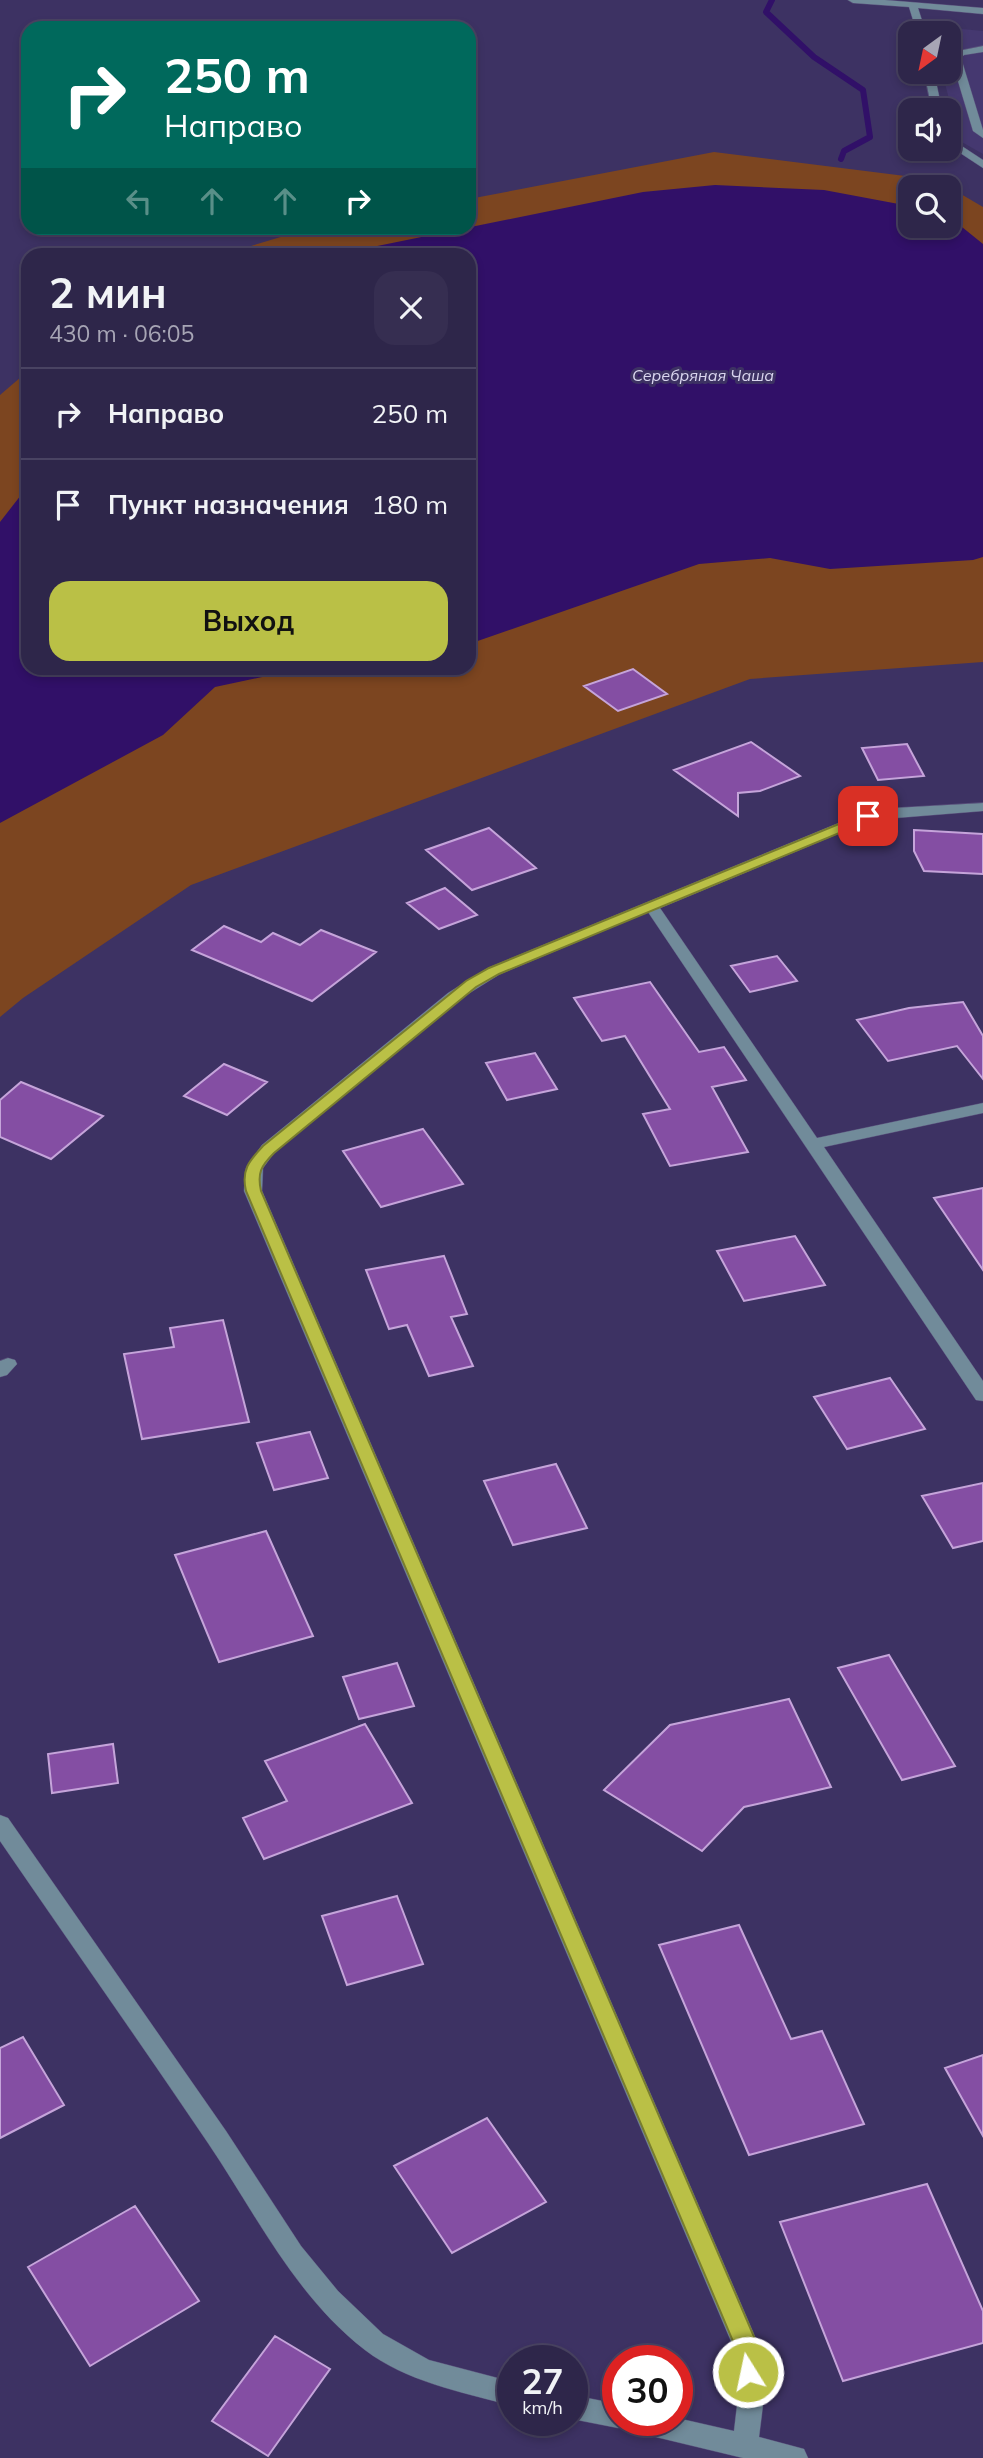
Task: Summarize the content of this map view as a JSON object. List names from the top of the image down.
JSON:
{
  "water": ["Серебряная Чаша"],
  "north": "bottom left",
  "page": {
    "turn": ["250 m", "Направо"],
    "heading": ["2 мин", "430 m · 06:05"],
    "list": [
      {
        "name": "Направо",
        "value": "250 m"
      },
      {
        "name": "Пункт назначения",
        "value": "180 m"
      }
    ],
    "buttons": "Выход",
    "speed": "27 km/h",
    "limit": "30"
  }
}
